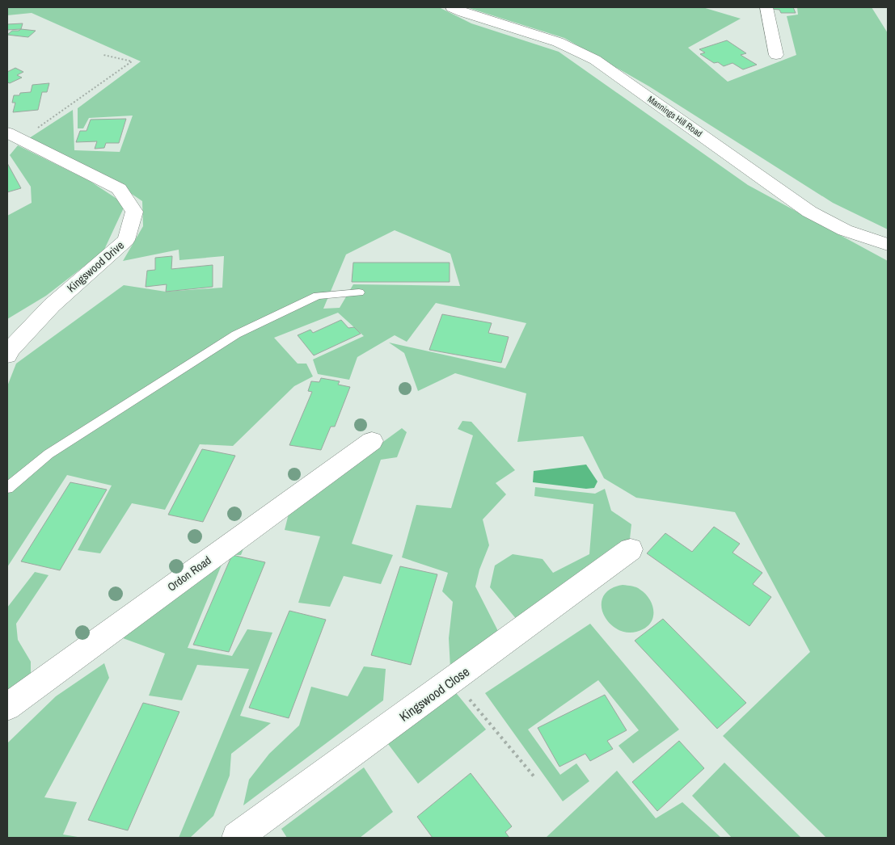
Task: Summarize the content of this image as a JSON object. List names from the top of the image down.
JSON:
{
  "streets": {
    "street": [
      "Mannings Hill Road",
      "Kingswood Drive",
      "Ordon Road",
      "Kingswood Close"
    ]
  }
}
